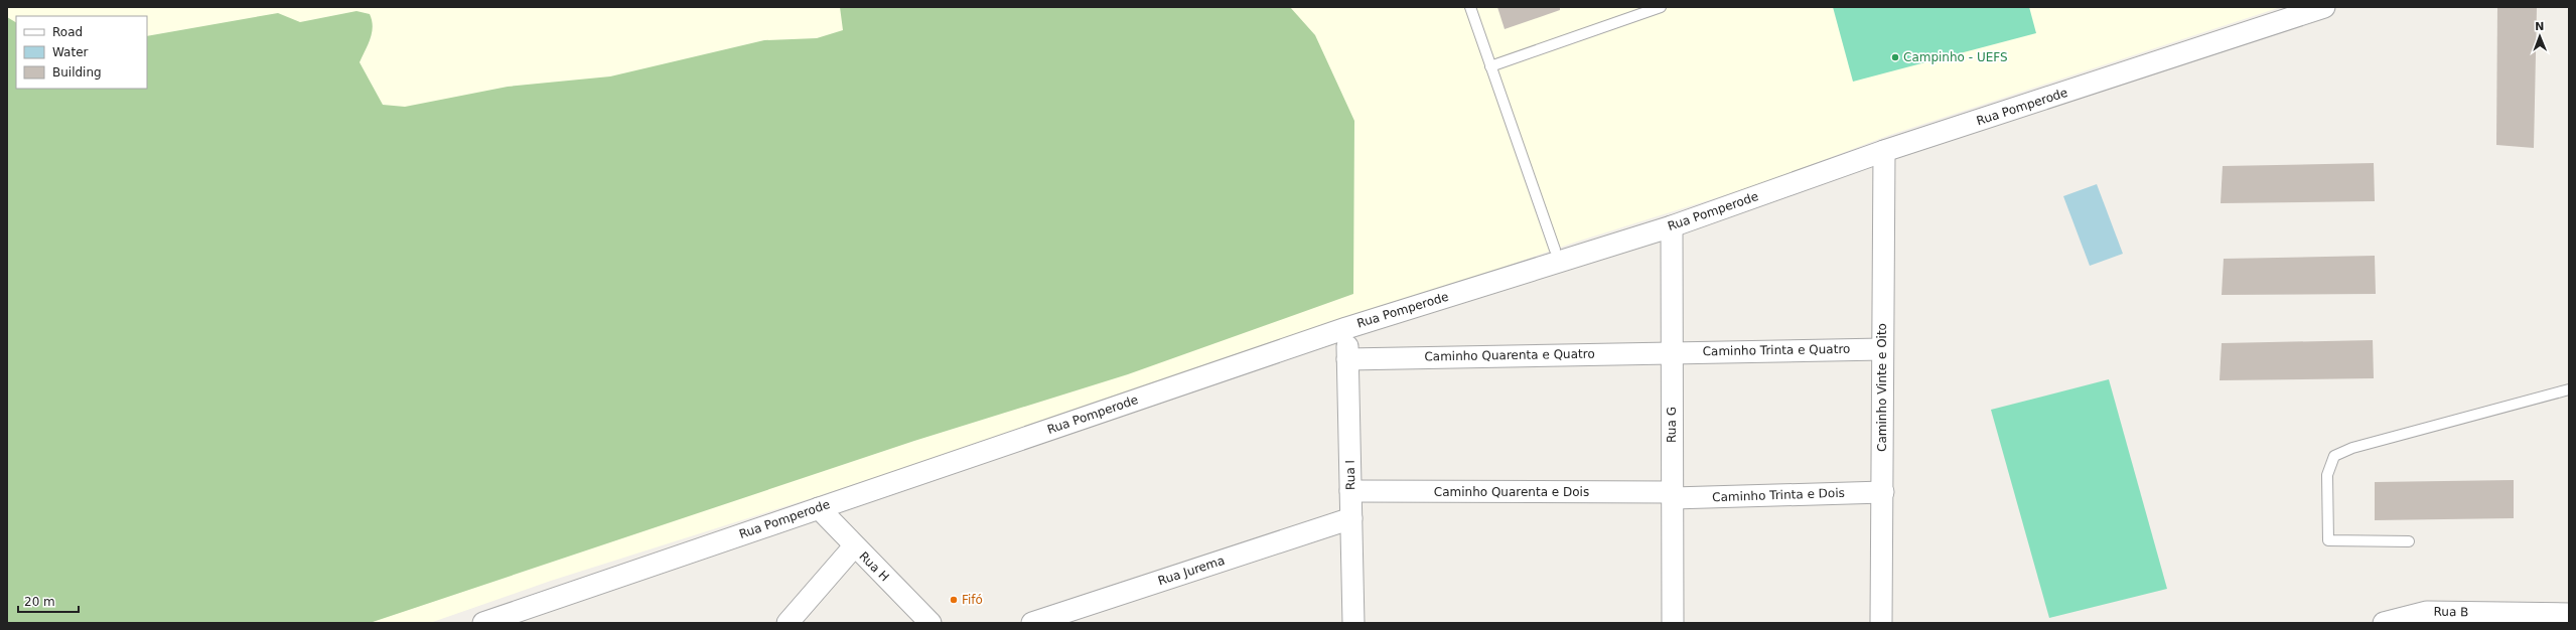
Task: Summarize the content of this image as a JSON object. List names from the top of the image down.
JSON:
{
  "streets": {
    "street": [
      "Rua Pomperode",
      "Caminho Trinta e Quatro",
      "Caminho Quarenta e Quatro",
      "Caminho Vinte e Oito",
      "Rua G",
      "Rua I",
      "Caminho Quarenta e Dois",
      "Caminho Trinta e Dois",
      "Rua H",
      "Rua Jurema",
      "Rua B"
    ]
  },
  "crossings": [
    ["Rua Pomperode", "Caminho Vinte e Oito"],
    ["Rua Pomperode", "Rua G"],
    ["Rua Pomperode", "Rua I"],
    ["Rua Pomperode", "Rua H"],
    ["Caminho Trinta e Quatro", "Caminho Quarenta e Quatro"],
    ["Caminho Trinta e Quatro", "Caminho Vinte e Oito"],
    ["Caminho Trinta e Quatro", "Rua G"],
    ["Caminho Quarenta e Quatro", "Rua G"],
    ["Caminho Quarenta e Quatro", "Rua I"],
    ["Caminho Vinte e Oito", "Caminho Trinta e Dois"],
    ["Rua G", "Caminho Quarenta e Dois"],
    ["Rua G", "Caminho Trinta e Dois"],
    ["Rua I", "Caminho Quarenta e Dois"],
    ["Rua I", "Rua Jurema"],
    ["Caminho Quarenta e Dois", "Caminho Trinta e Dois"]
  ],
  "places": ["Campinho - UEFS", "Fifó"],
  "legend": ["Road", "Water", "Building"],
  "scale_bar": "20 m",
  "north": "top"
}
